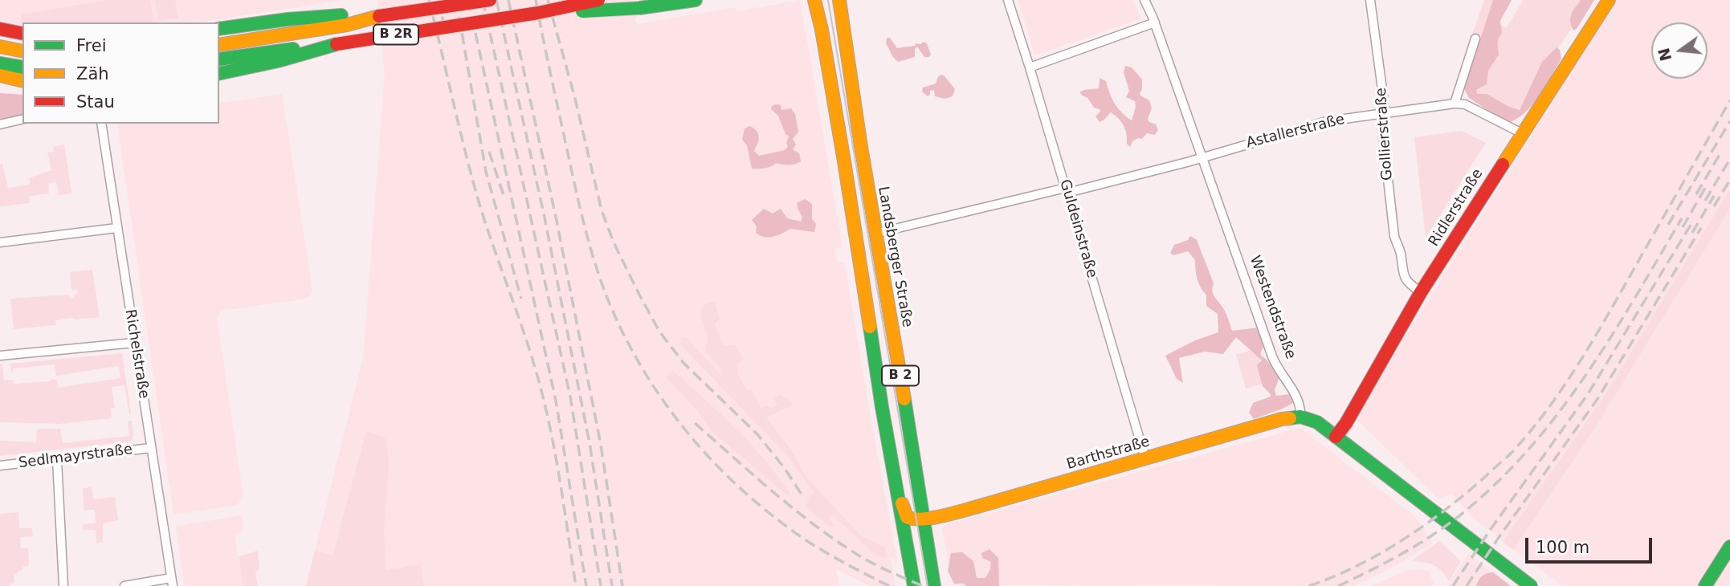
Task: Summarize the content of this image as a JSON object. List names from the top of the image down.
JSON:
{
  "streets": {
    "main road": [
      "B 2R",
      "Ridlerstraße",
      "Landsberger Straße",
      "B 2",
      "Barthstraße"
    ],
    "street": [
      "Astallerstraße",
      "Gollierstraße",
      "Guldeinstraße",
      "Westendstraße",
      "Richelstraße",
      "Sedlmayrstraße"
    ]
  },
  "crossings": [
    ["Astallerstraße", "Gollierstraße"],
    ["Astallerstraße", "Ridlerstraße"],
    ["Astallerstraße", "Guldeinstraße"],
    ["Astallerstraße", "Landsberger Straße"],
    ["Astallerstraße", "Westendstraße"],
    ["Gollierstraße", "Ridlerstraße"],
    ["Guldeinstraße", "Barthstraße"],
    ["Landsberger Straße", "Barthstraße"],
    ["Westendstraße", "Barthstraße"],
    ["Richelstraße", "Sedlmayrstraße"]
  ],
  "legend": ["Frei", "Zäh", "Stau"],
  "scale_bar": "100 m",
  "north": "left"
}
